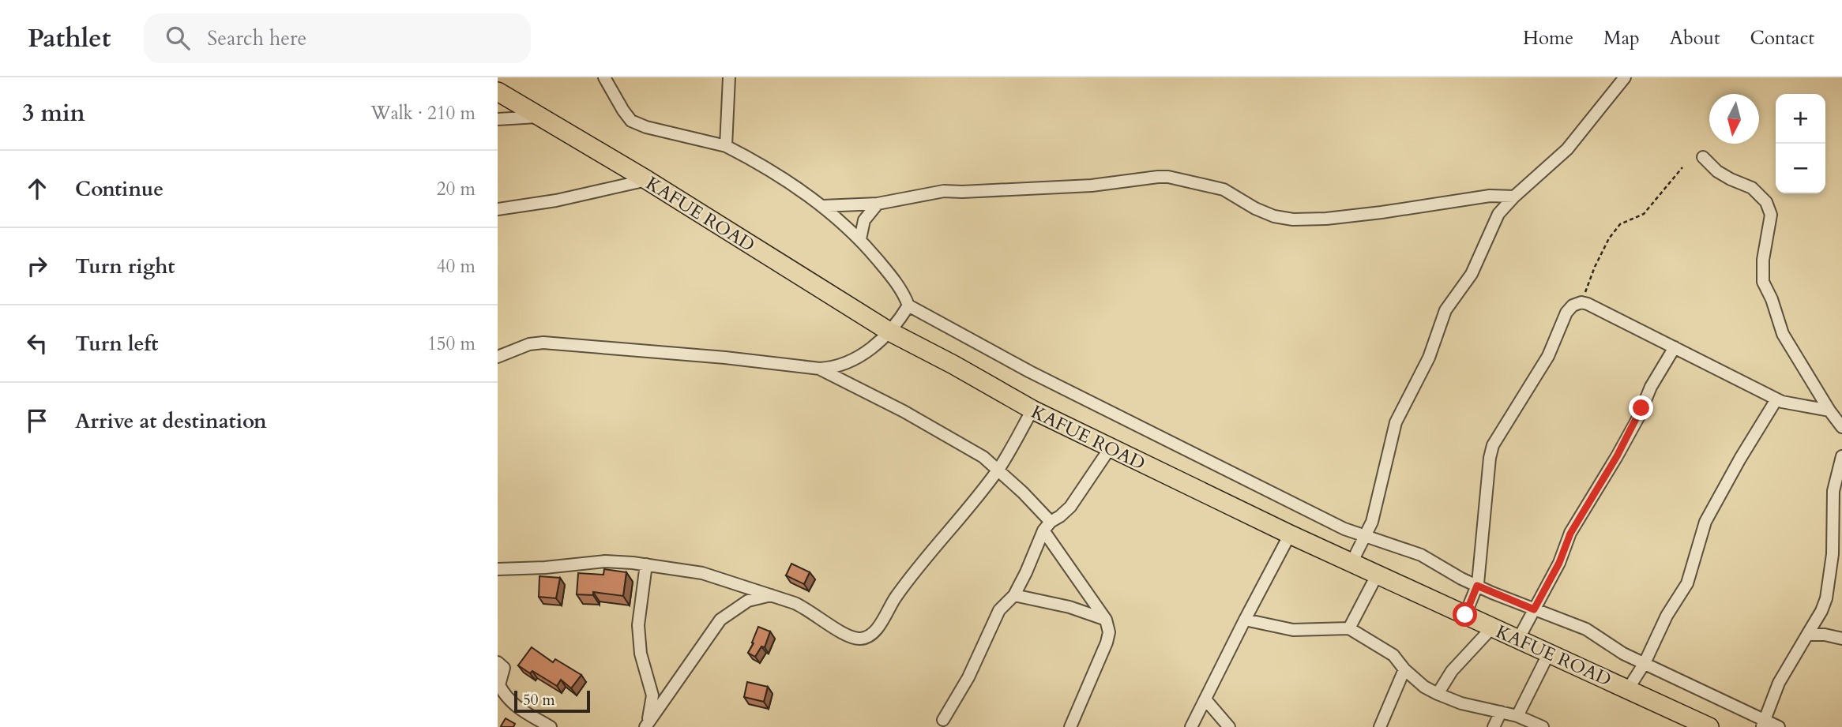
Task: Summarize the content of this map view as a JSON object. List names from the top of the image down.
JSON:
{
  "streets": {
    "highway": ["KAFUE ROAD"]
  },
  "scale_bar": "50 m",
  "north": "bottom",
  "page": {
    "header": "Pathlet",
    "search": "Search here",
    "nav": [
      "Home",
      "Map",
      "About",
      "Contact"
    ],
    "heading": ["3 min", "Walk · 210 m"],
    "map_buttons": ["+", "−"],
    "list": [
      ["Continue", "20 m"],
      ["Turn right", "40 m"],
      ["Turn left", "150 m"],
      "Arrive at destination"
    ],
    "scale": "50 m"
  }
}
